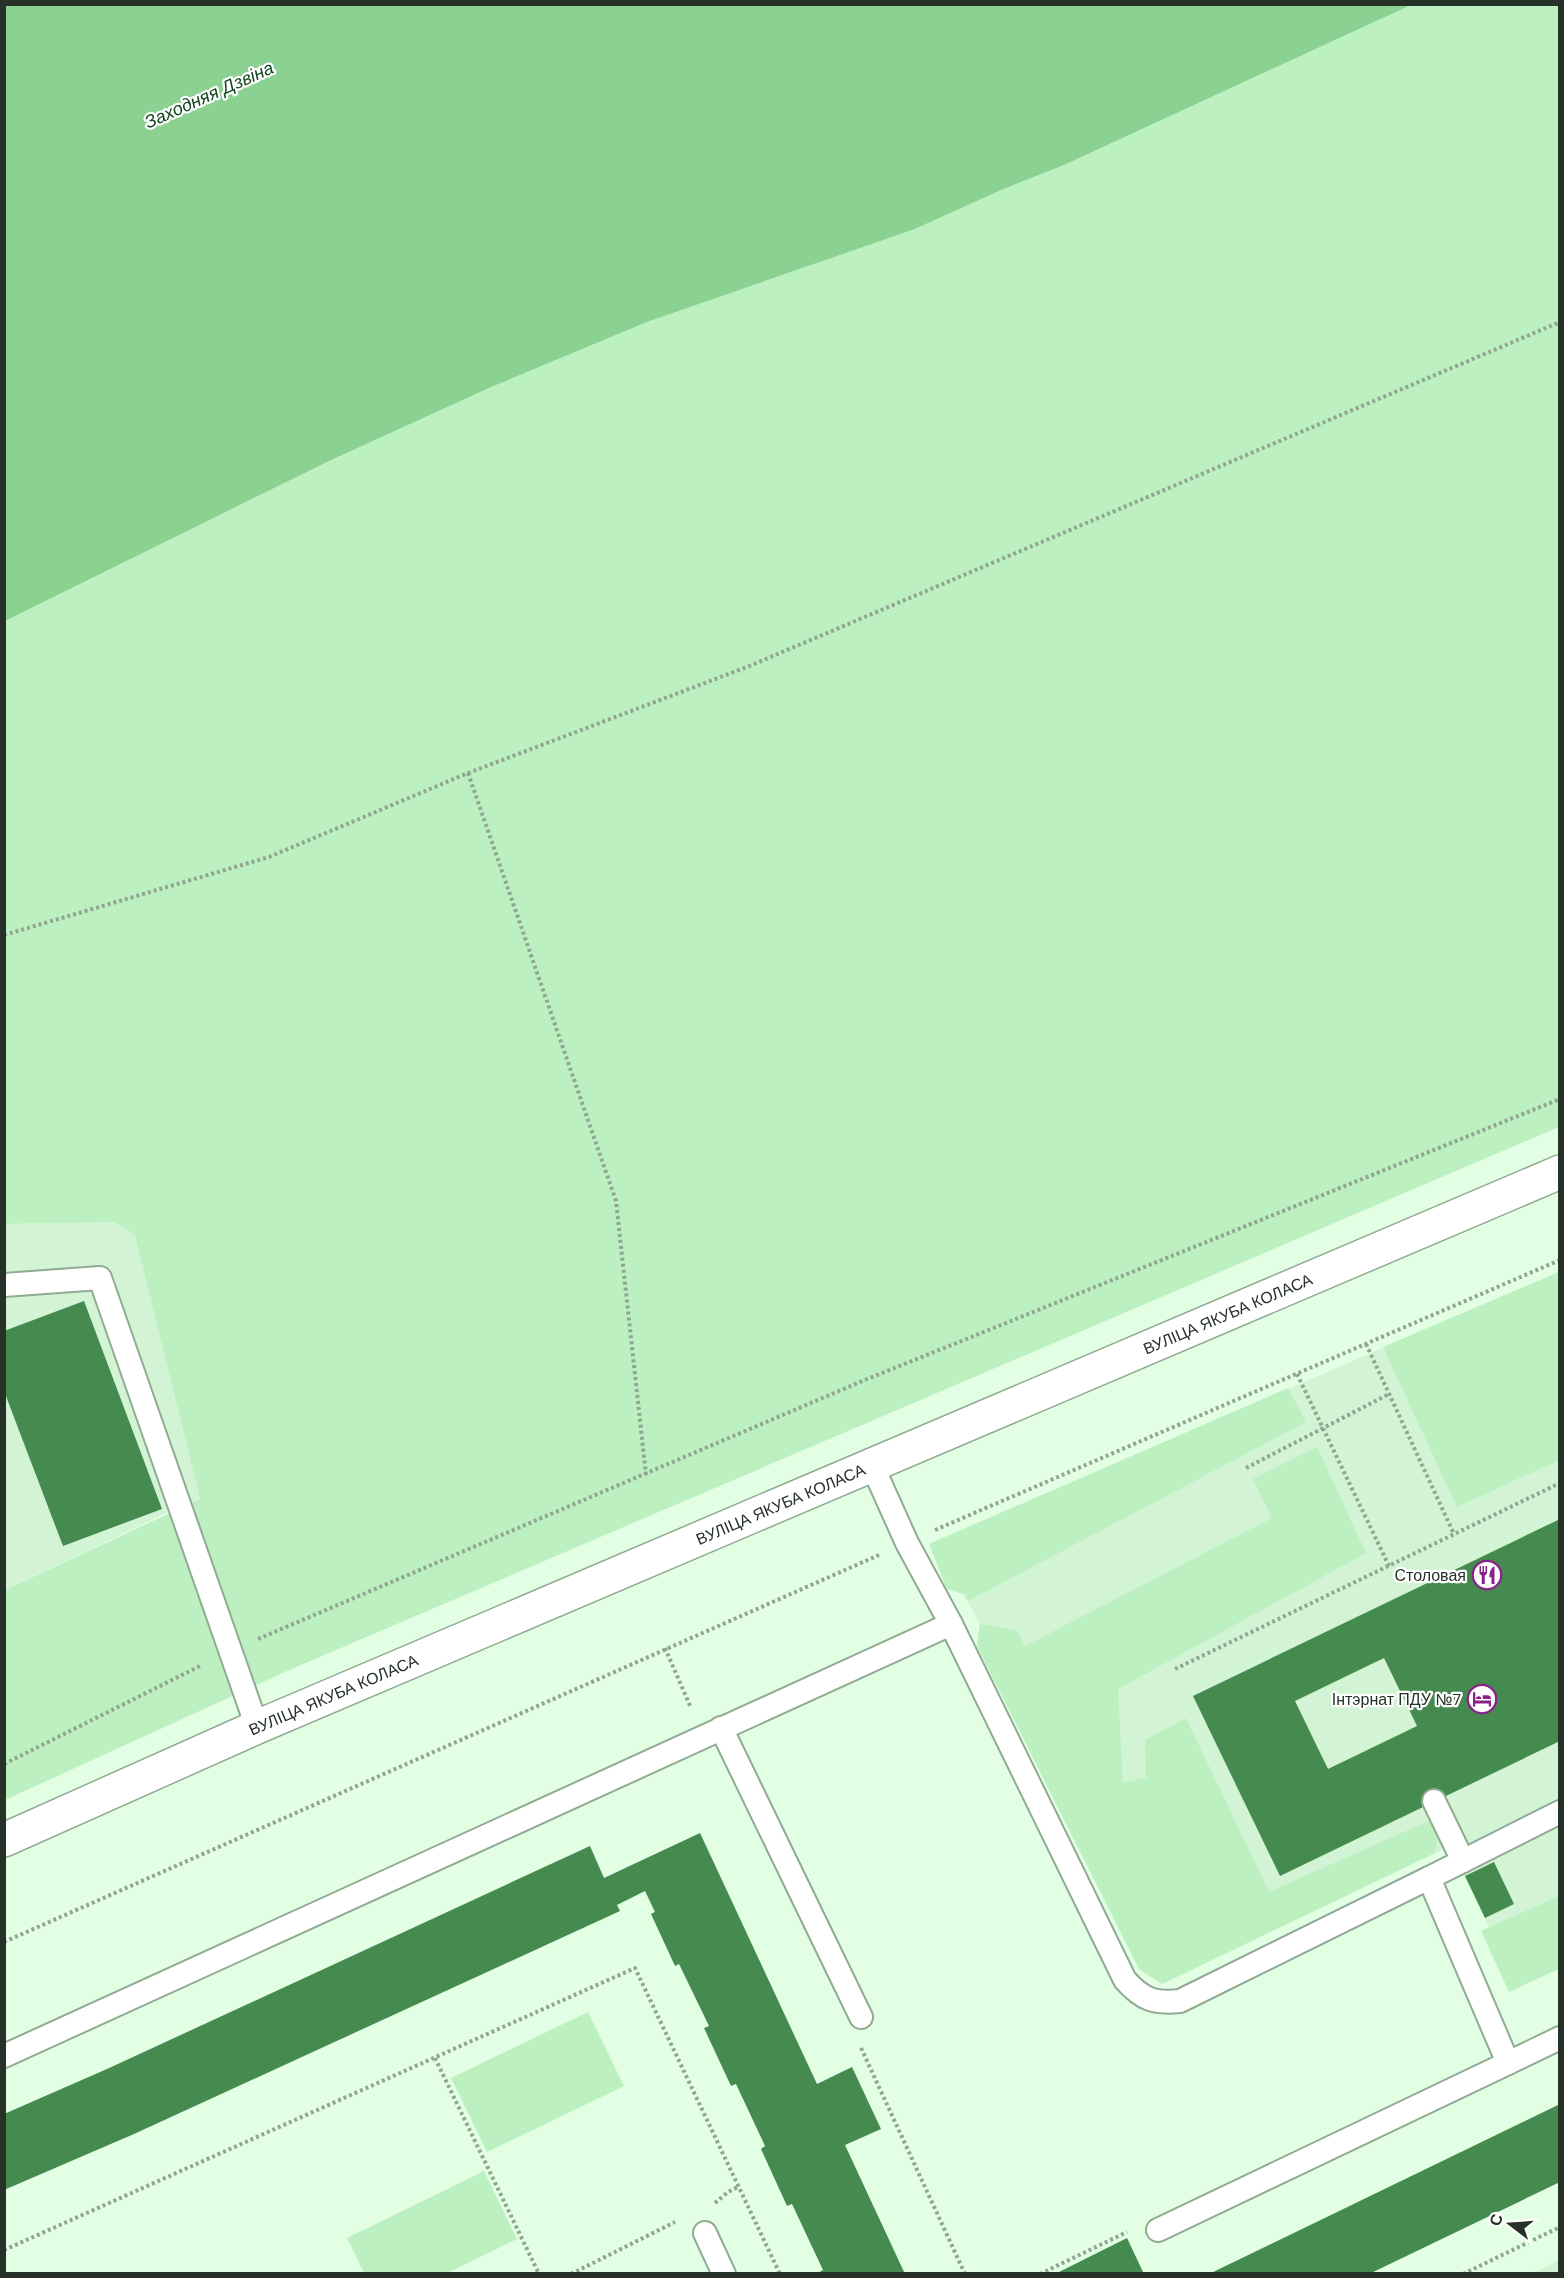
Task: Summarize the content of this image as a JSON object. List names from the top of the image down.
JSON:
{
  "streets": {
    "street": ["ВУЛІЦА ЯКУБА КОЛАСА"]
  },
  "water": ["Заходняя Дзвіна"],
  "places": {
    "restaurant": ["Столовая"],
    "hotel": ["Інтэрнат ПДУ №7"]
  },
  "north": "left"
}
